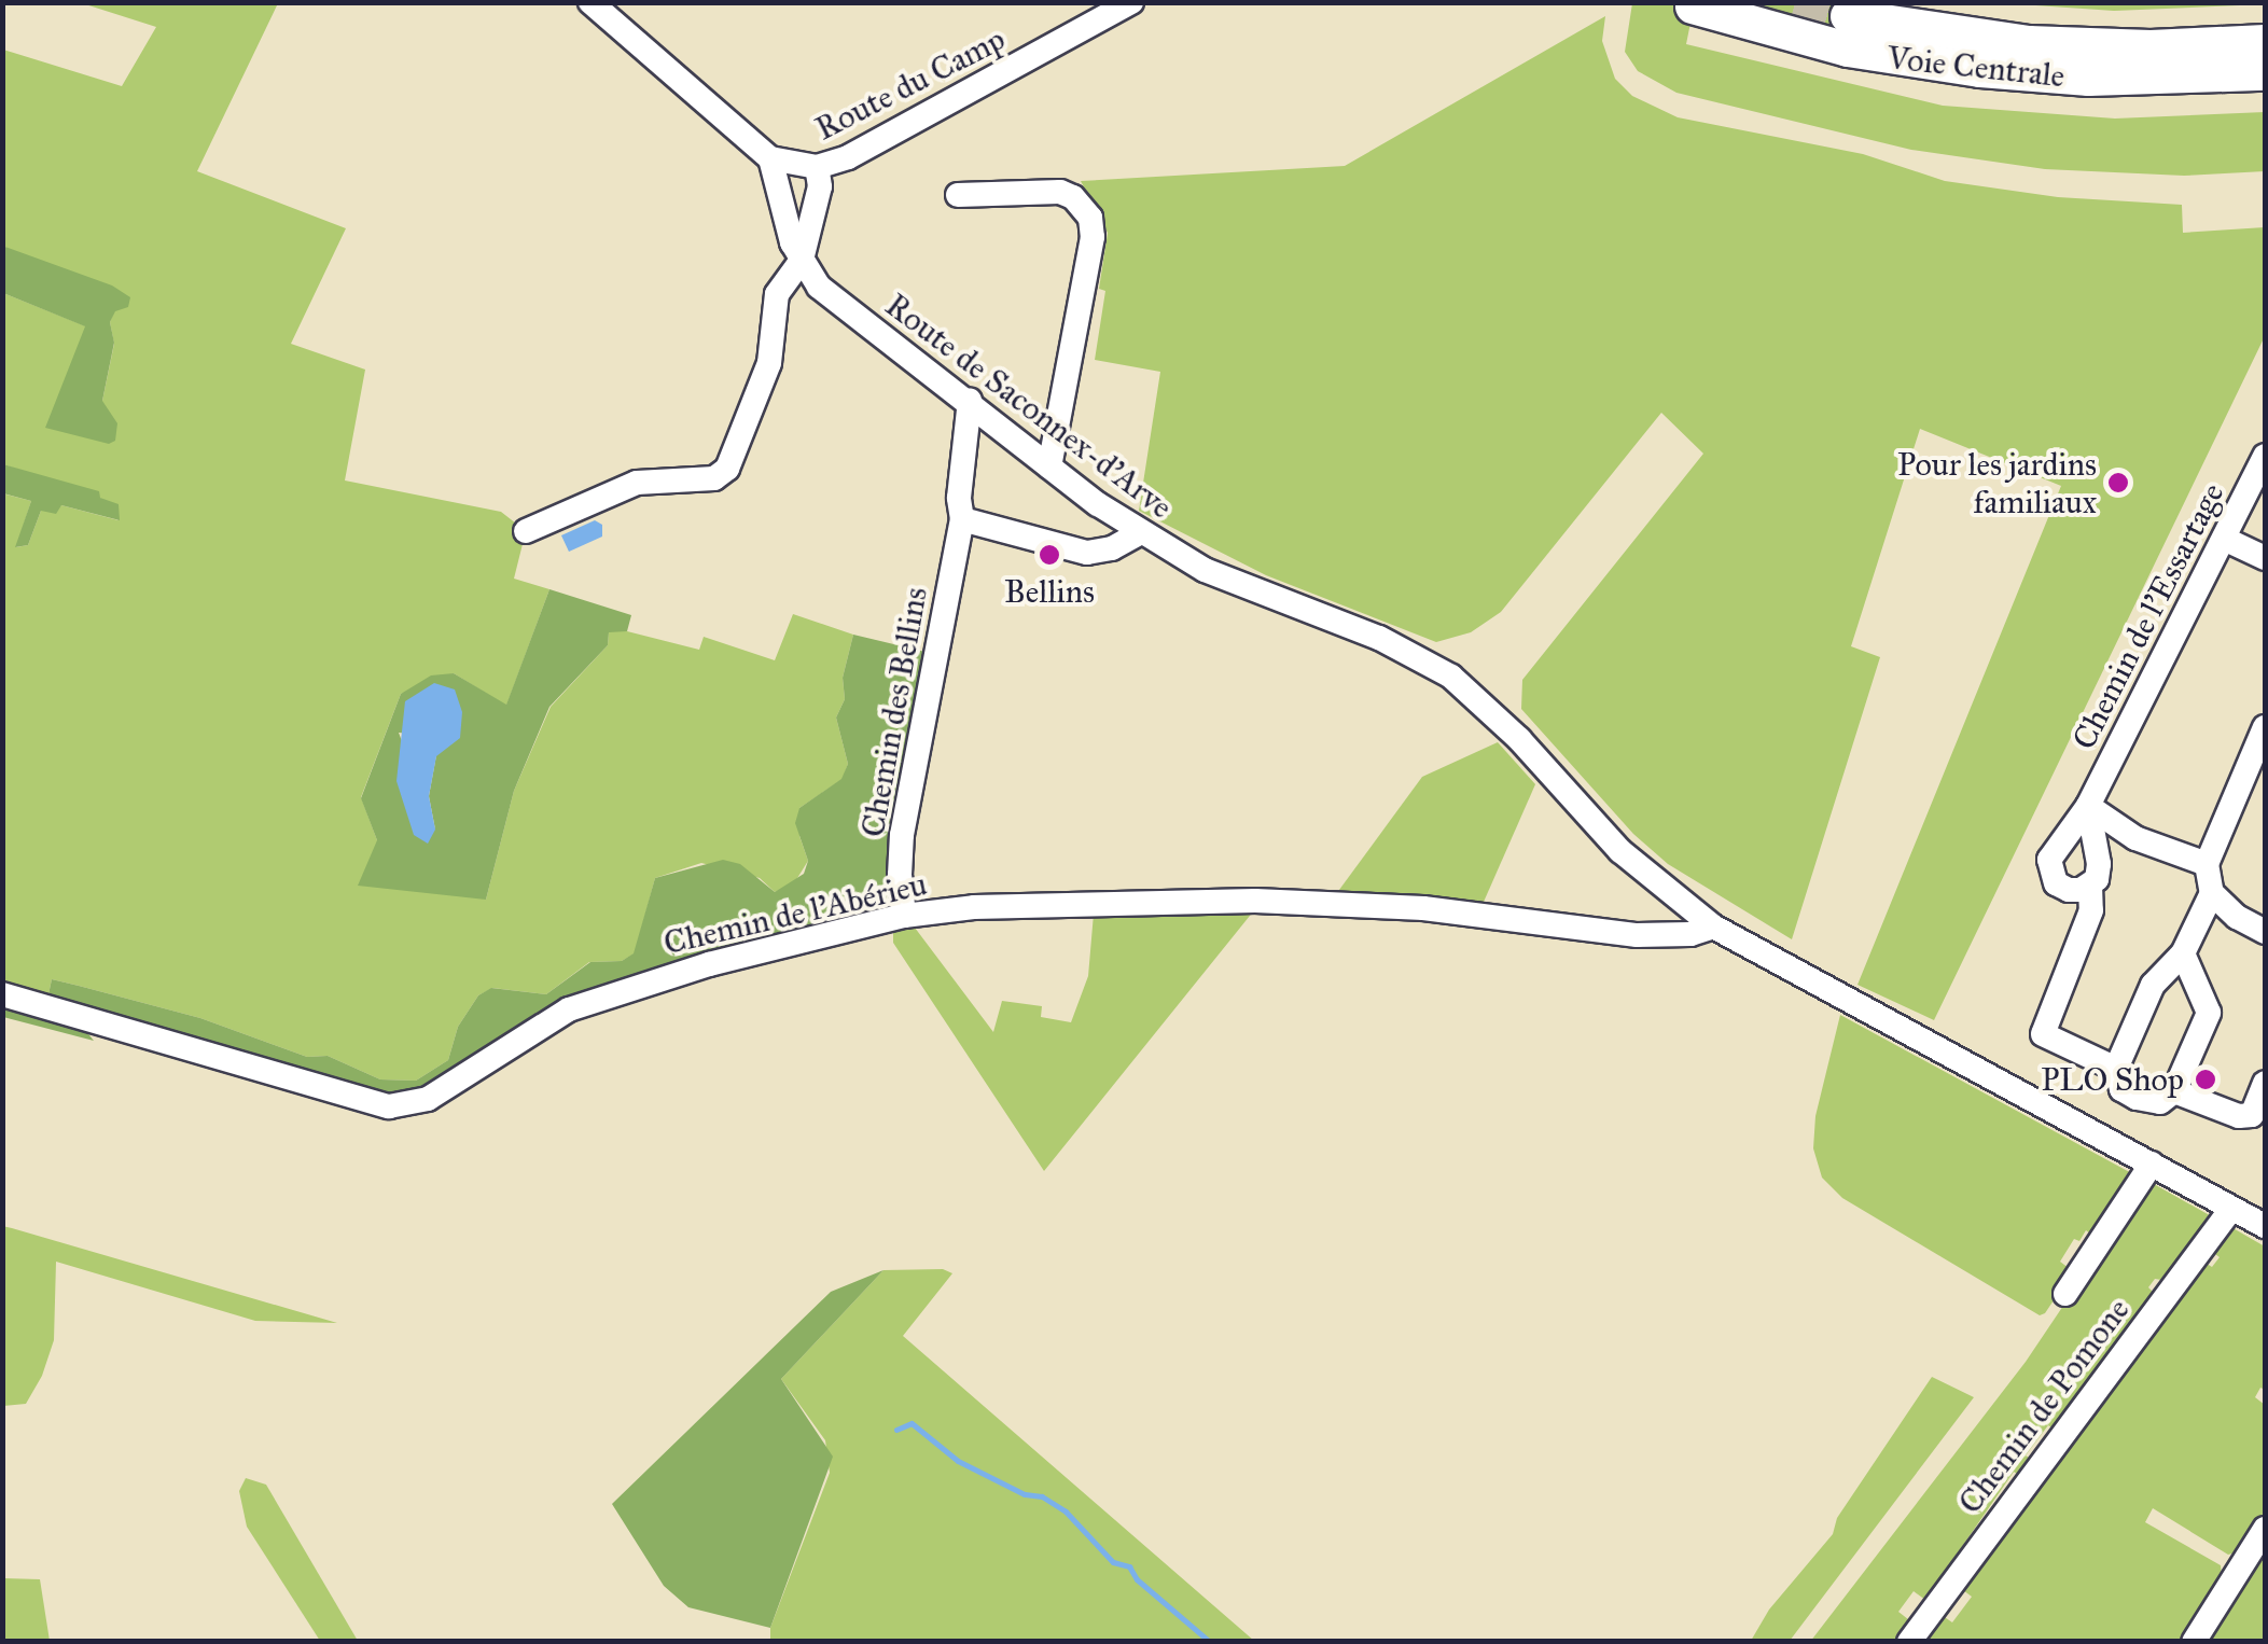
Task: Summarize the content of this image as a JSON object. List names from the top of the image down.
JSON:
{
  "streets": {
    "highway": ["Voie Centrale"],
    "street": [
      "Route du Camp",
      "Route de Saconnex-d'Arve",
      "Chemin de l'Essartage",
      "Chemin des Bellins",
      "Chemin de l'Abérieu",
      "Chemin de Pomone"
    ]
  },
  "crossings": [
    ["Route du Camp", "Route de Saconnex-d'Arve"],
    ["Route de Saconnex-d'Arve", "Chemin des Bellins"],
    ["Route de Saconnex-d'Arve", "Chemin de l'Abérieu"],
    ["Route de Saconnex-d'Arve", "Chemin de Pomone"],
    ["Chemin des Bellins", "Chemin de l'Abérieu"]
  ],
  "places": ["Pour les jardins familiaux", "Bellins", "PLO Shop"]
}
